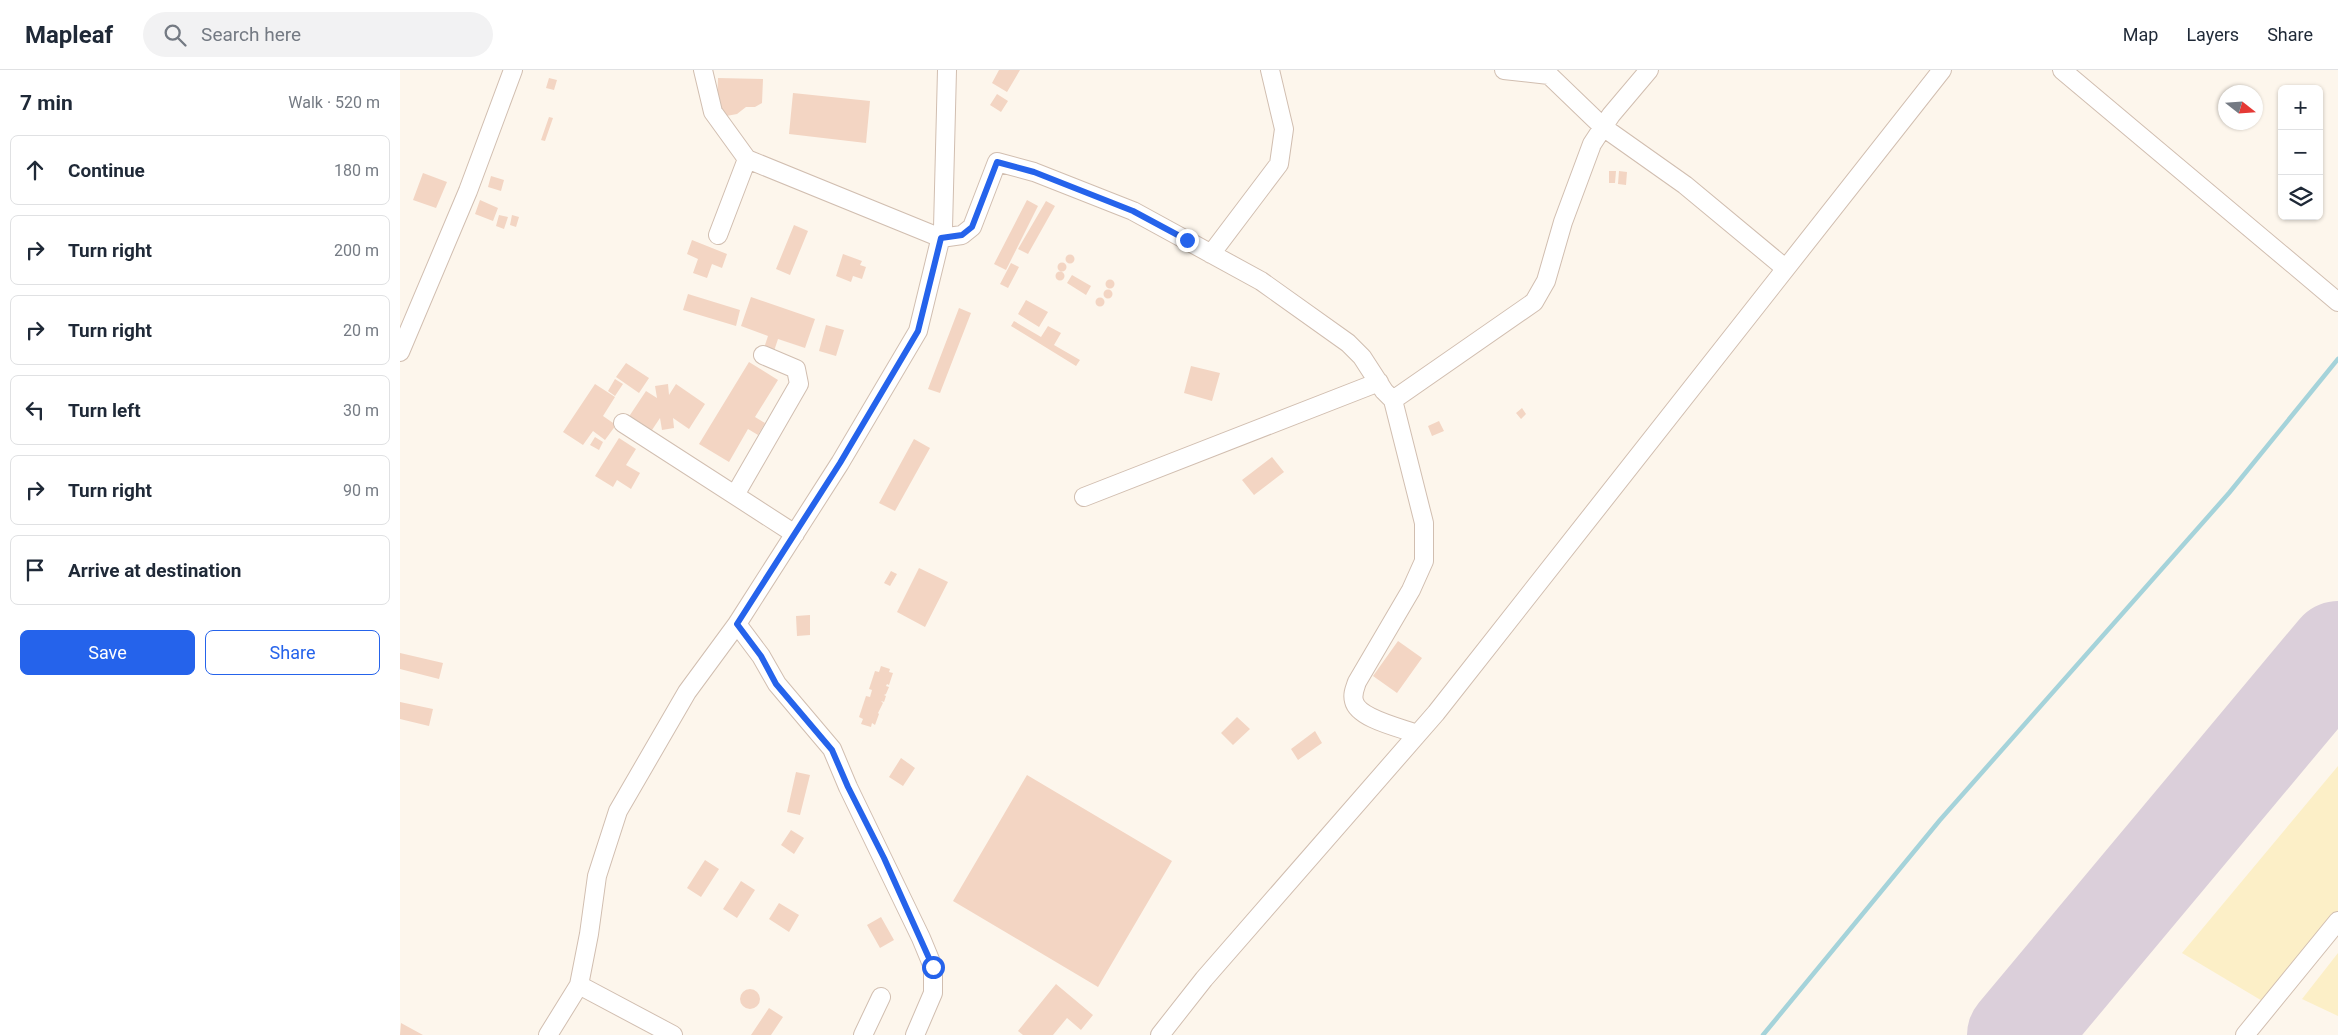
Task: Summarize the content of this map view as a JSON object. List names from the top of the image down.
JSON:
{
  "north": "right",
  "page": {
    "header": "Mapleaf",
    "search": "Search here",
    "nav": ["Map", "Layers", "Share"],
    "heading": ["7 min", "Walk · 520 m"],
    "map_buttons": ["+", "−"],
    "list": [
      ["Continue", "180 m"],
      ["Turn right", "200 m"],
      ["Turn right", "20 m"],
      ["Turn left", "30 m"],
      ["Turn right", "90 m"],
      "Arrive at destination"
    ],
    "buttons": ["Save", "Share"]
  }
}
